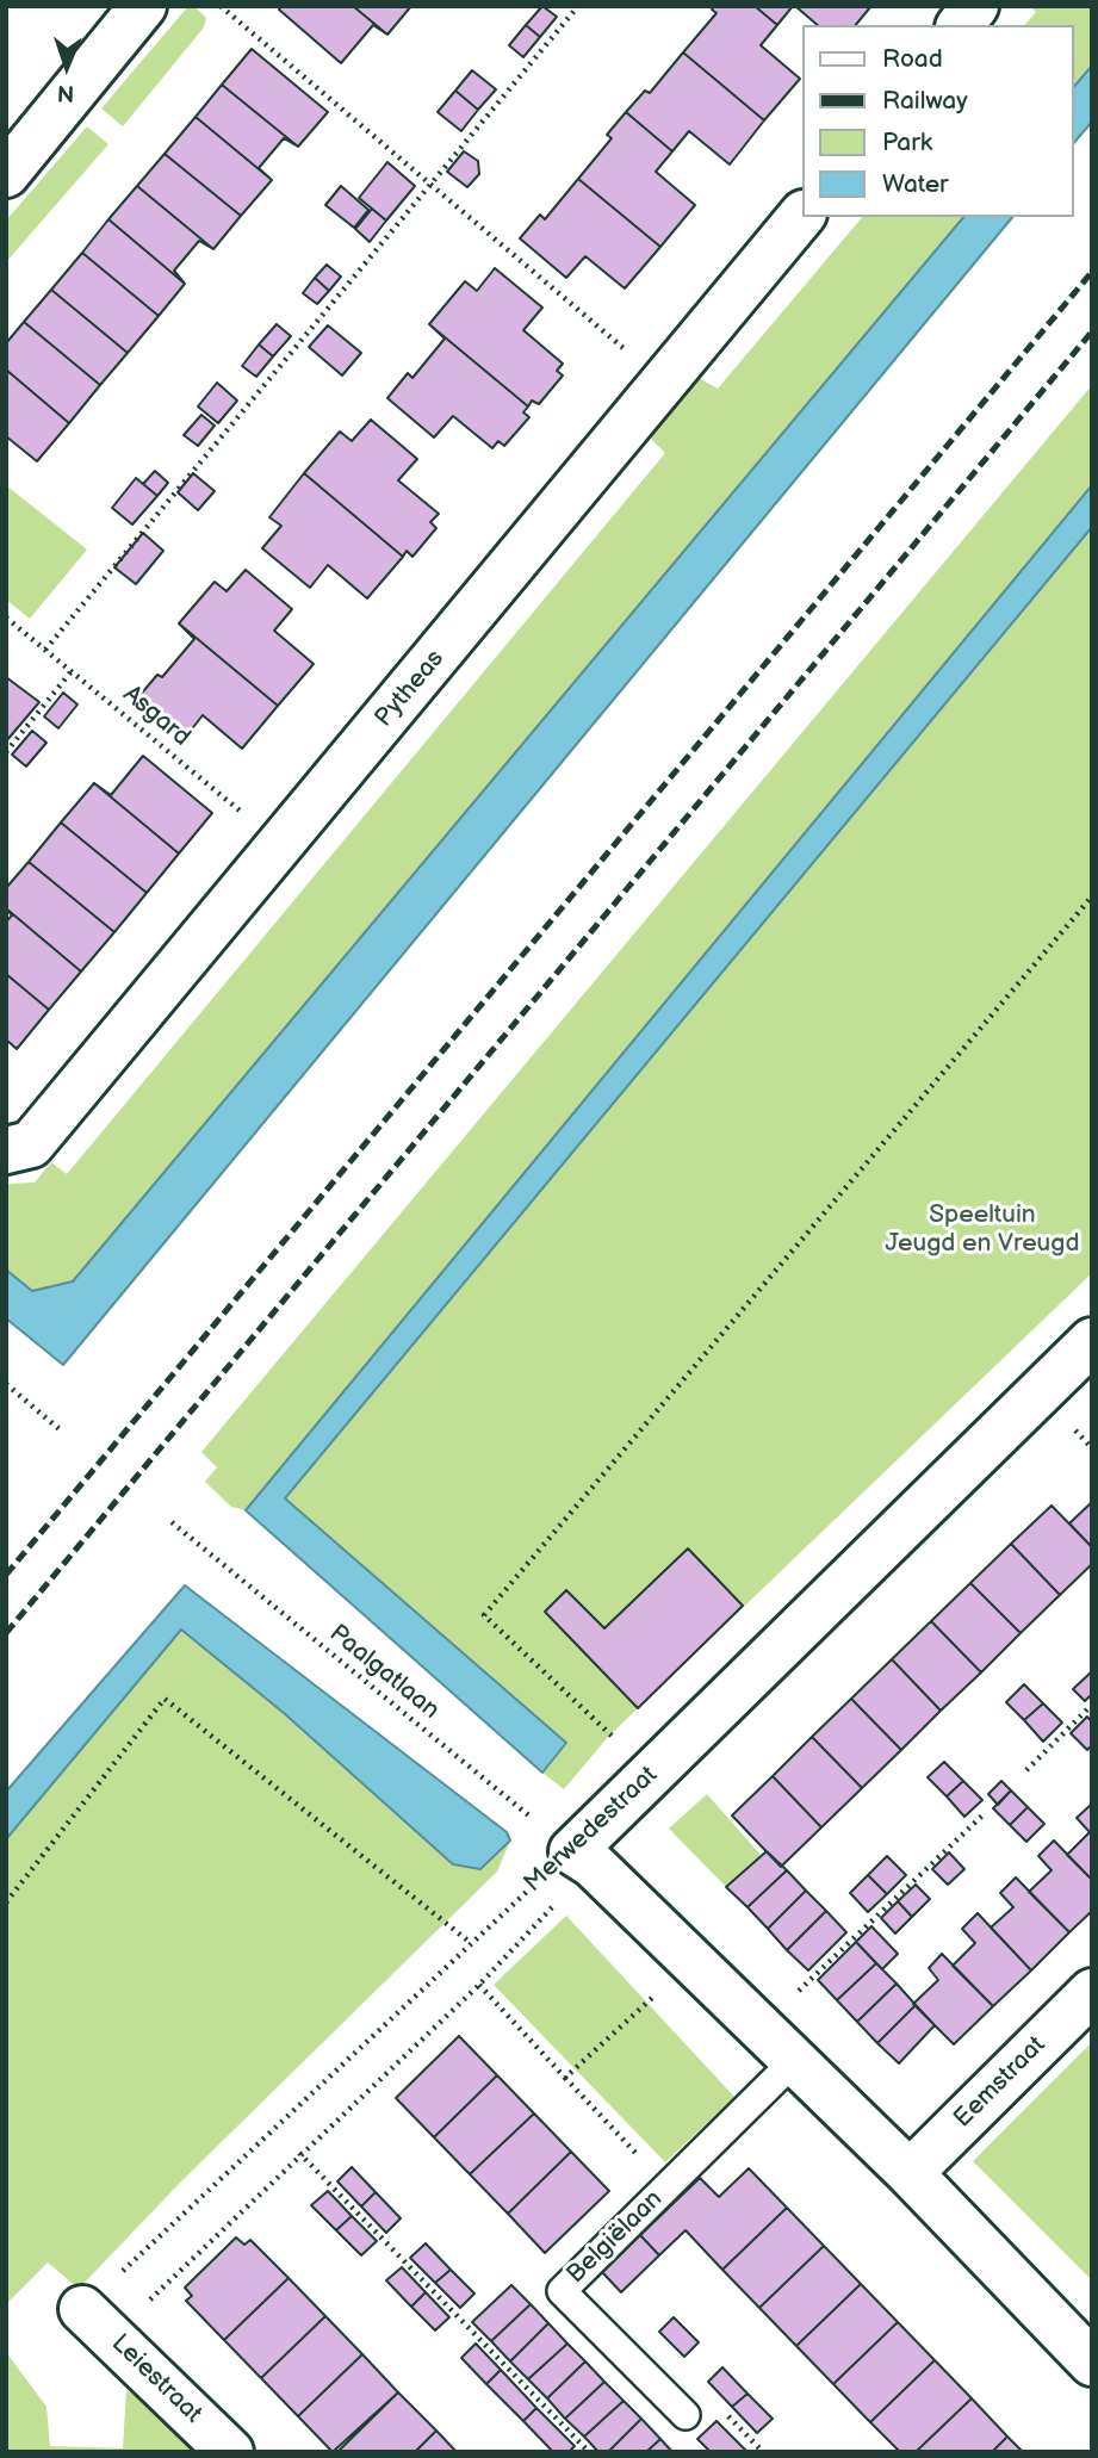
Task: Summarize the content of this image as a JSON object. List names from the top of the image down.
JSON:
{
  "streets": {
    "street": [
      "Pytheas",
      "Merwedestraat",
      "Eemstraat",
      "Leiestraat"
    ],
    "lane": ["Belgiëlaan"],
    "path": ["Asgard", "Paalgatlaan"]
  },
  "crossings": [
    ["Pytheas", "Asgard"],
    ["Paalgatlaan", "Merwedestraat"],
    ["Merwedestraat", "Leiestraat"]
  ],
  "parks": ["Speeltuin Jeugd en Vreugd"],
  "legend": [
    "Road",
    "Railway",
    "Park",
    "Water"
  ],
  "north": "bottom"
}
